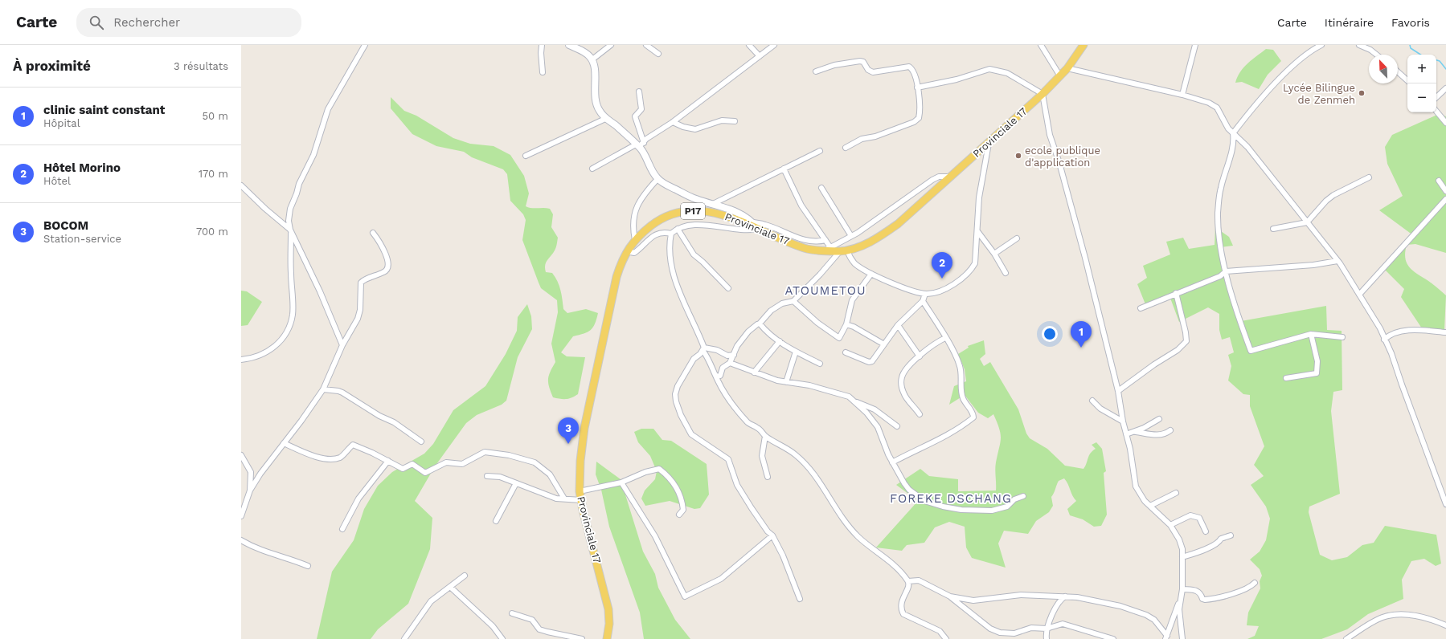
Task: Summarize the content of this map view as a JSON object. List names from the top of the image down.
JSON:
{
  "streets": {
    "main road": ["Provinciale 17", "P17"]
  },
  "districts": ["ATOUMETOU", "FOREKE DSCHANG"],
  "places": ["Lycée Bilingue de Zenmeh", "ecole publique d'application"],
  "north": "top left",
  "page": {
    "header": "Carte",
    "search": "Rechercher",
    "nav": ["Carte", "Itinéraire", "Favoris"],
    "heading": ["À proximité", "3 résultats"],
    "map_buttons": ["+", "−"],
    "list": [
      {
        "mark": "1",
        "name": "clinic saint constant",
        "note": "Hôpital",
        "value": "50 m"
      },
      {
        "mark": "2",
        "name": "Hôtel Morino",
        "note": "Hôtel",
        "value": "170 m"
      },
      {
        "mark": "3",
        "name": "BOCOM",
        "note": "Station-service",
        "value": "700 m"
      }
    ],
    "pins": ["2", "1", "3"]
  }
}
